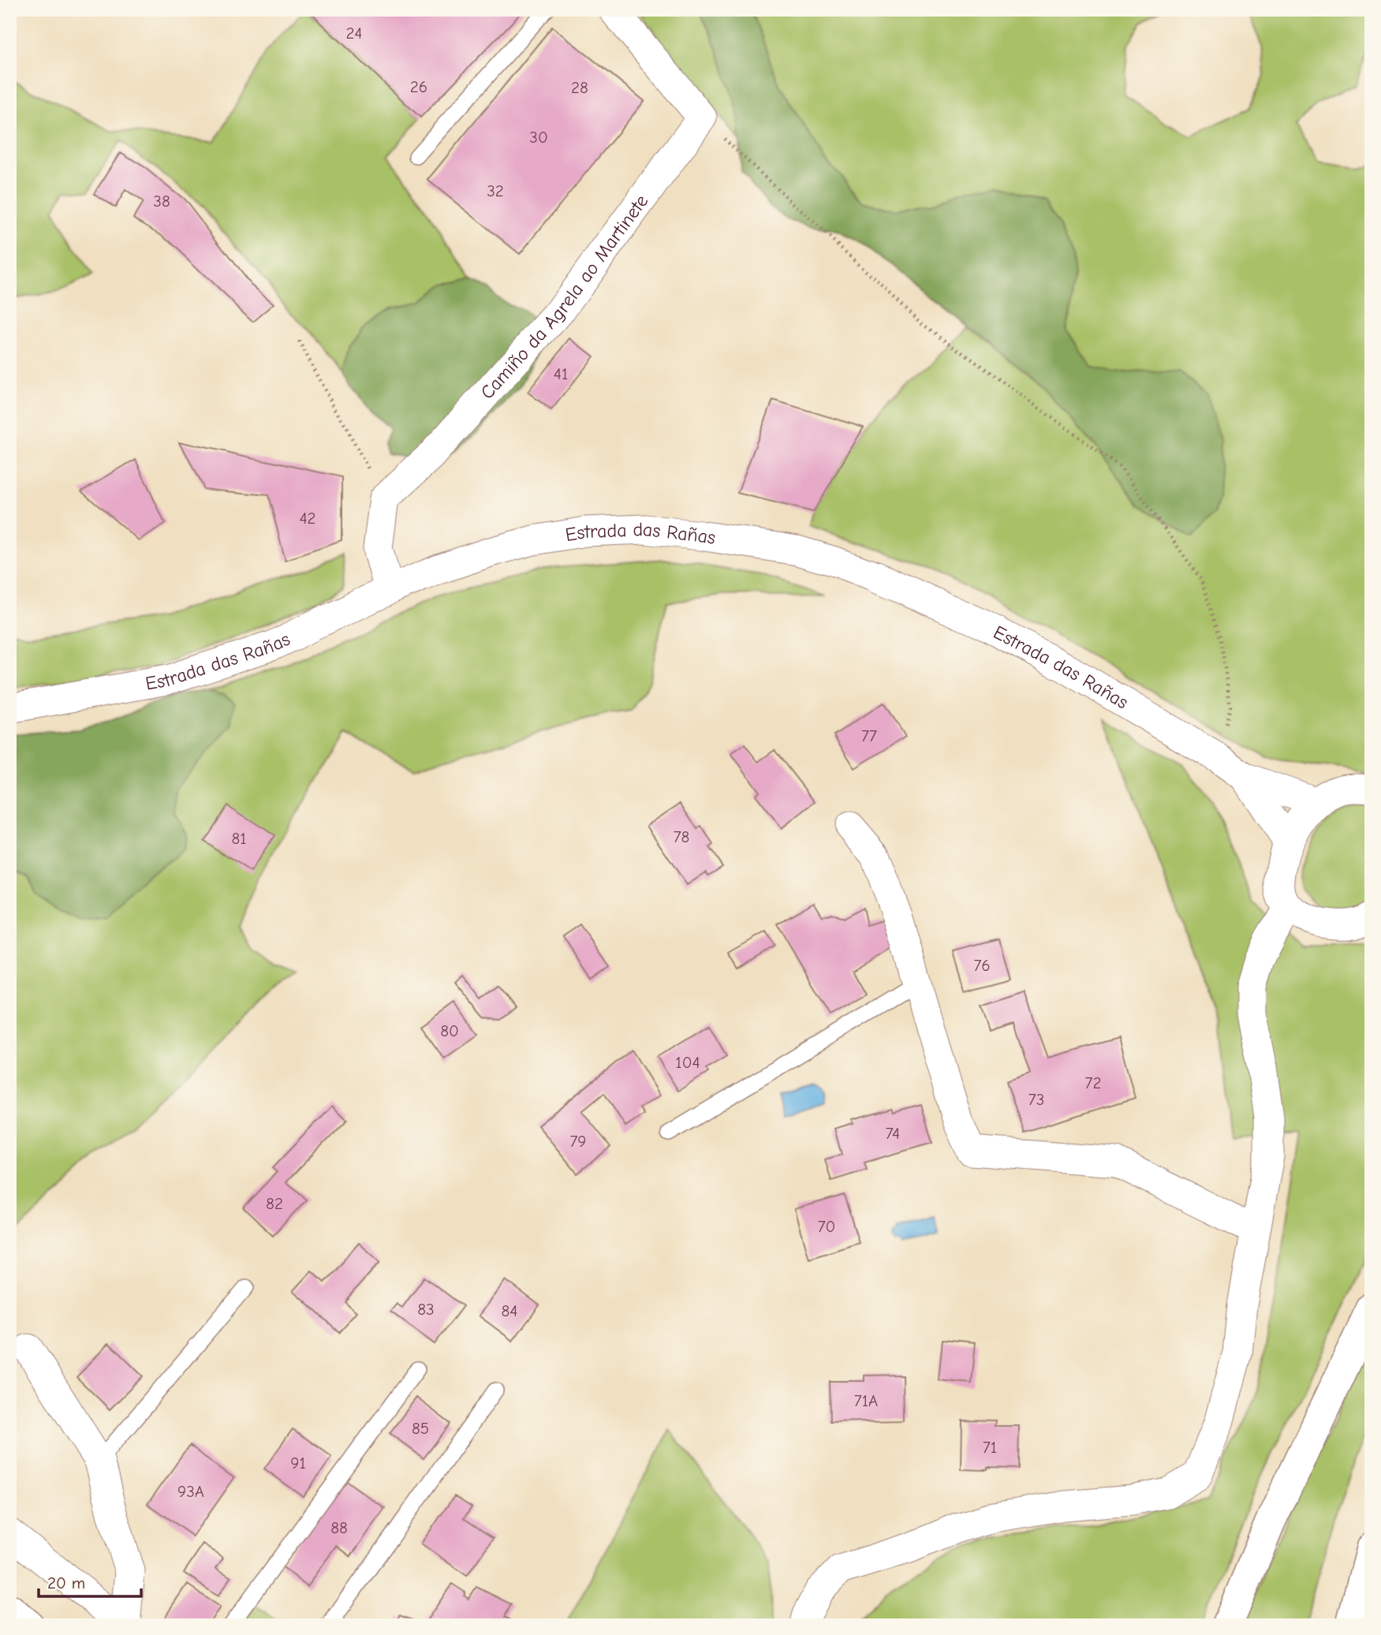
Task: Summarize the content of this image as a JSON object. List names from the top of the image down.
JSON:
{
  "streets": {
    "street": ["Camiño da Agrela ao Martinete", "Estrada das Rañas"]
  },
  "house_numbers": [
    "24",
    "26",
    "28",
    "30",
    "32",
    "38",
    "41",
    "42",
    "77",
    "78",
    "81",
    "76",
    "80",
    "104",
    "72",
    "73",
    "74",
    "79",
    "82",
    "70",
    "83",
    "84",
    "71A",
    "85",
    "71",
    "91",
    "93A",
    "88"
  ],
  "scale_bar": "20 m"
}
